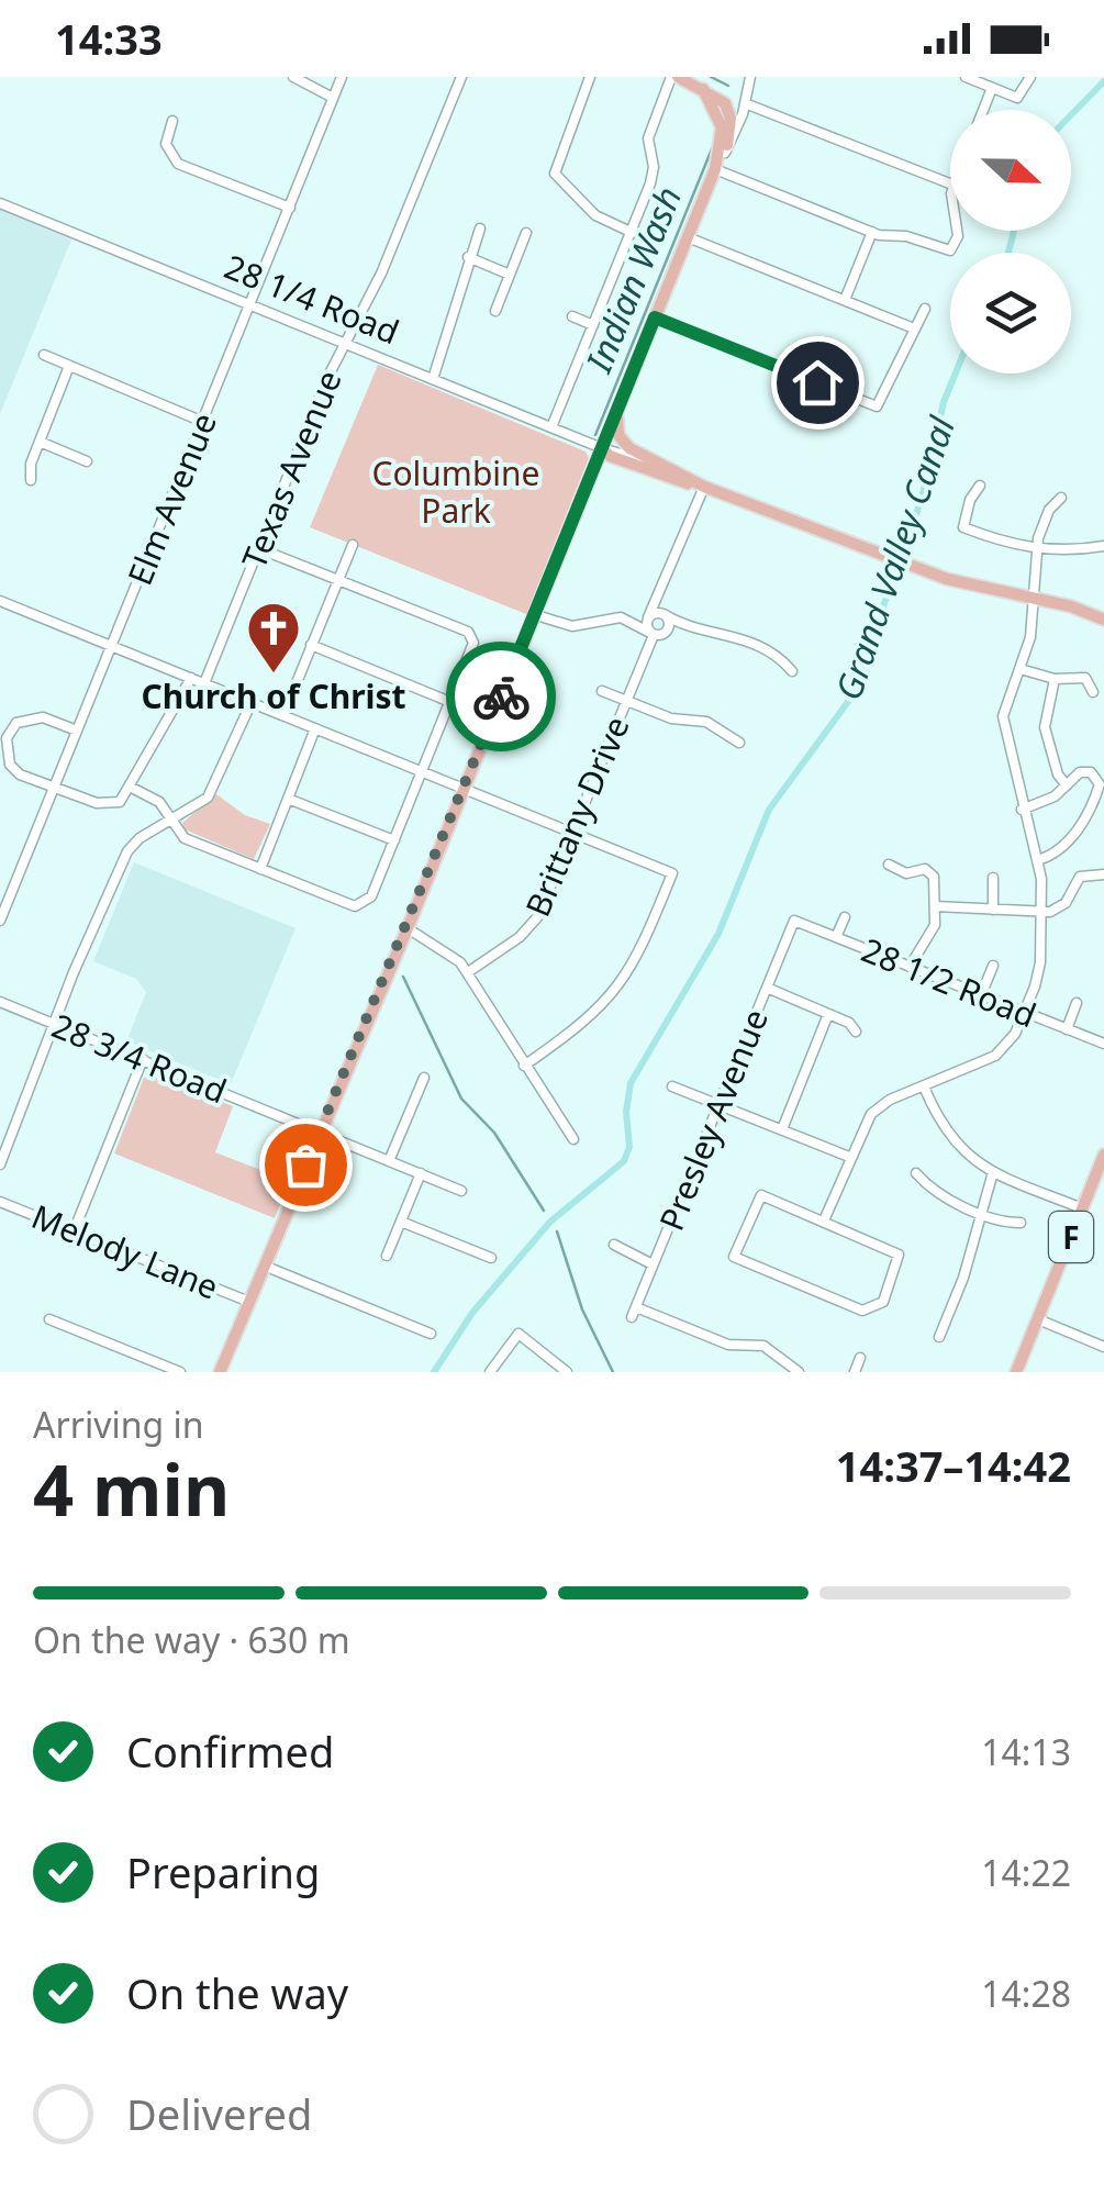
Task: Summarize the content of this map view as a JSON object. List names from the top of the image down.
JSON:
{
  "streets": {
    "main road": ["28 1/4 Road", "F"],
    "street": [
      "Texas Avenue",
      "Elm Avenue",
      "Brittany Drive",
      "28 1/2 Road",
      "28 3/4 Road",
      "Presley Avenue",
      "Melody Lane"
    ]
  },
  "crossings": [
    ["28 1/4 Road", "Texas Avenue"],
    ["28 1/4 Road", "Elm Avenue"],
    ["28 1/2 Road", "Presley Avenue"]
  ],
  "water": ["Indian Wash", "Grand Valley Canal"],
  "parks": ["Columbine Park"],
  "places": {
    "church": ["Church of Christ"]
  },
  "north": "right",
  "page": {
    "status": "14:33",
    "heading": ["4 min", "Arriving in", "14:37–14:42"],
    "bar": "On the way · 630 m",
    "list": [
      ["Confirmed", "14:13"],
      ["Preparing", "14:22"],
      ["On the way", "14:28"],
      "Delivered"
    ]
  }
}
